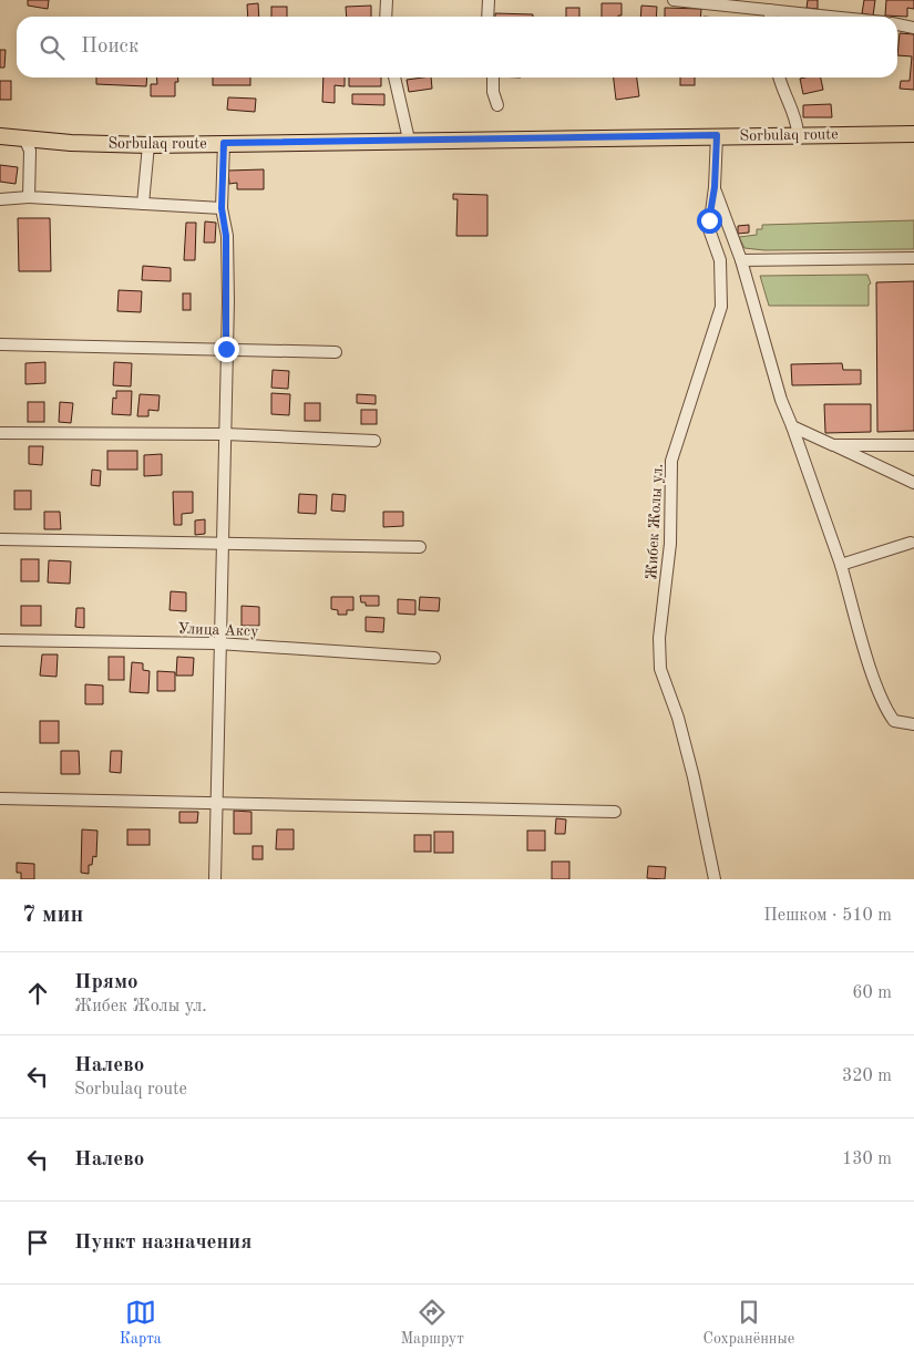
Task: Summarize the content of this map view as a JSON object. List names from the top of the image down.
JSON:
{
  "streets": {
    "main road": ["Sorbulaq route"],
    "street": ["Жибек Жолы ул.", "Улица Аксу"]
  },
  "crossings": [
    ["Sorbulaq route", "Жибек Жолы ул."]
  ],
  "page": {
    "search": "Поиск",
    "heading": ["7 мин", "Пешком · 510 m"],
    "list": [
      ["Прямо", "Жибек Жолы ул.", "60 m"],
      ["Налево", "Sorbulaq route", "320 m"],
      ["Налево", "130 m"],
      "Пункт назначения"
    ],
    "nav": ["Карта", "Маршрут", "Сохранённые"]
  }
}
